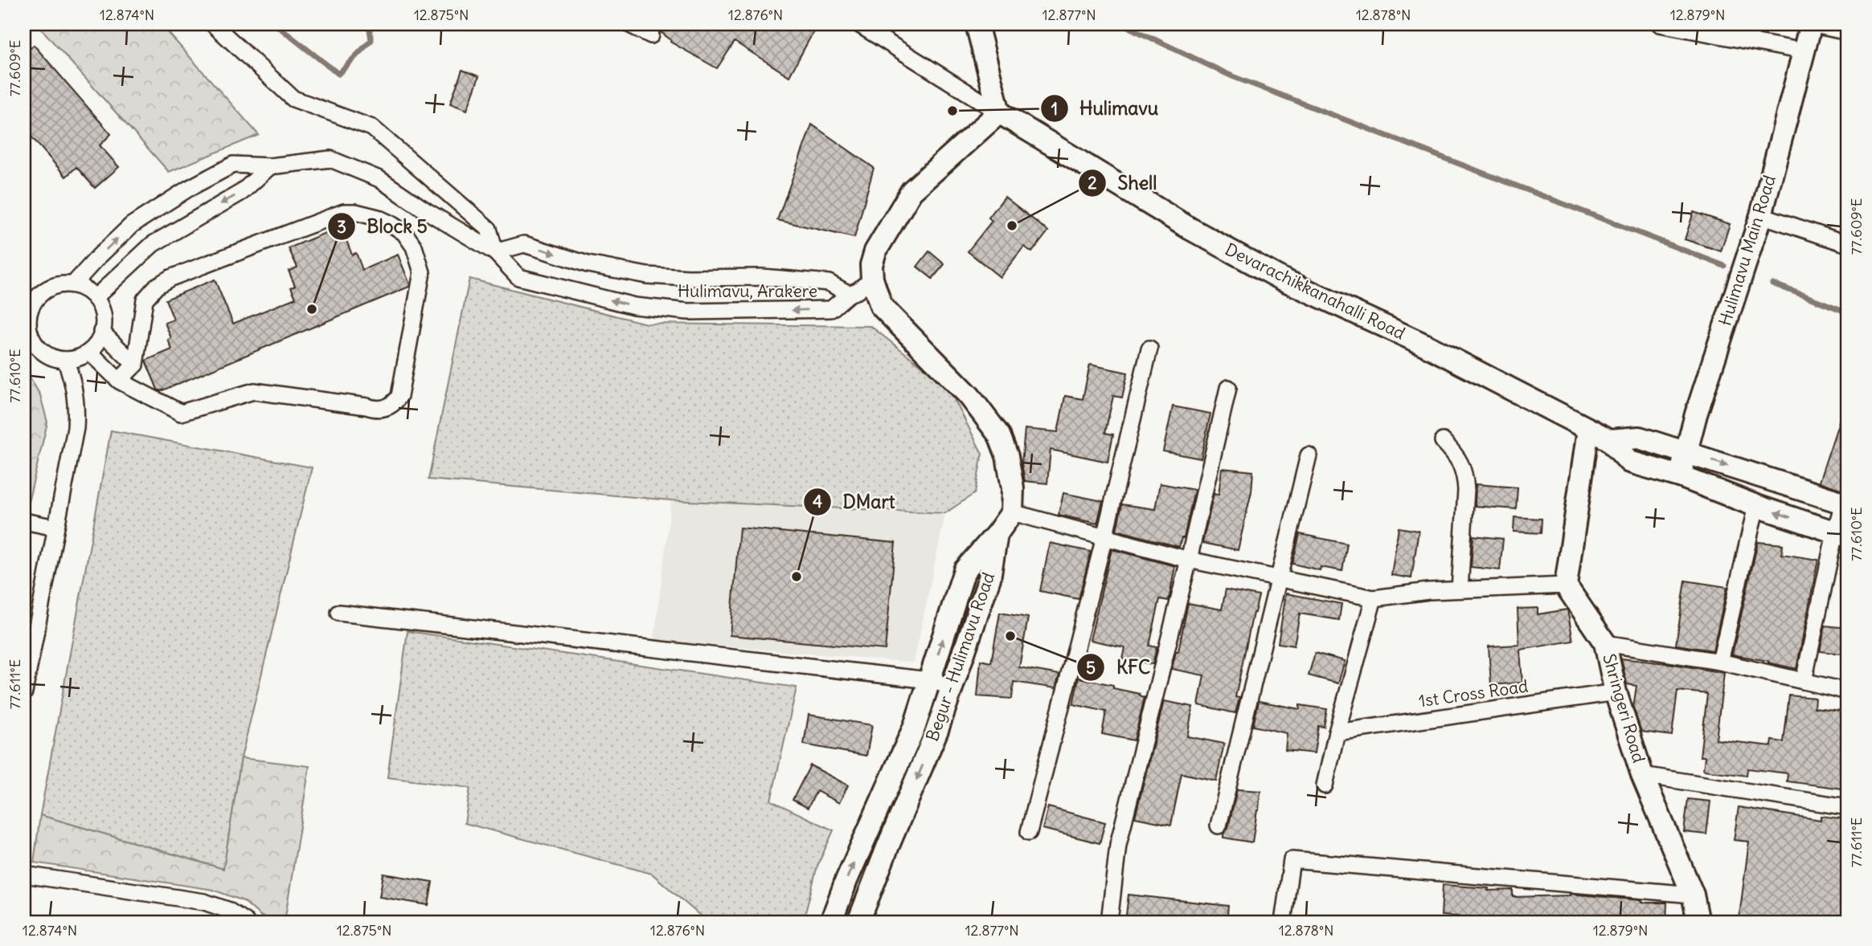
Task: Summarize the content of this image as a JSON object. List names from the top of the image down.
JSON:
{
  "streets": {
    "main road": [
      "Hulimavu Main Road",
      "Devarachikkanahalli Road",
      "Begur - Hulimavu Road",
      "Shringeri Road"
    ],
    "street": ["Hulimavu, Arakere", "1st Cross Road"]
  },
  "crossings": [
    ["Hulimavu Main Road", "Devarachikkanahalli Road"],
    ["1st Cross Road", "Shringeri Road"]
  ],
  "places": [
    "Hulimavu",
    "Shell",
    "Block 5",
    "DMart",
    "KFC"
  ],
  "coordinates": [
    "12.874°N",
    "12.875°N",
    "12.876°N",
    "12.877°N",
    "12.878°N",
    "12.879°N",
    "77.609°E",
    "77.610°E",
    "77.611°E"
  ]
}
